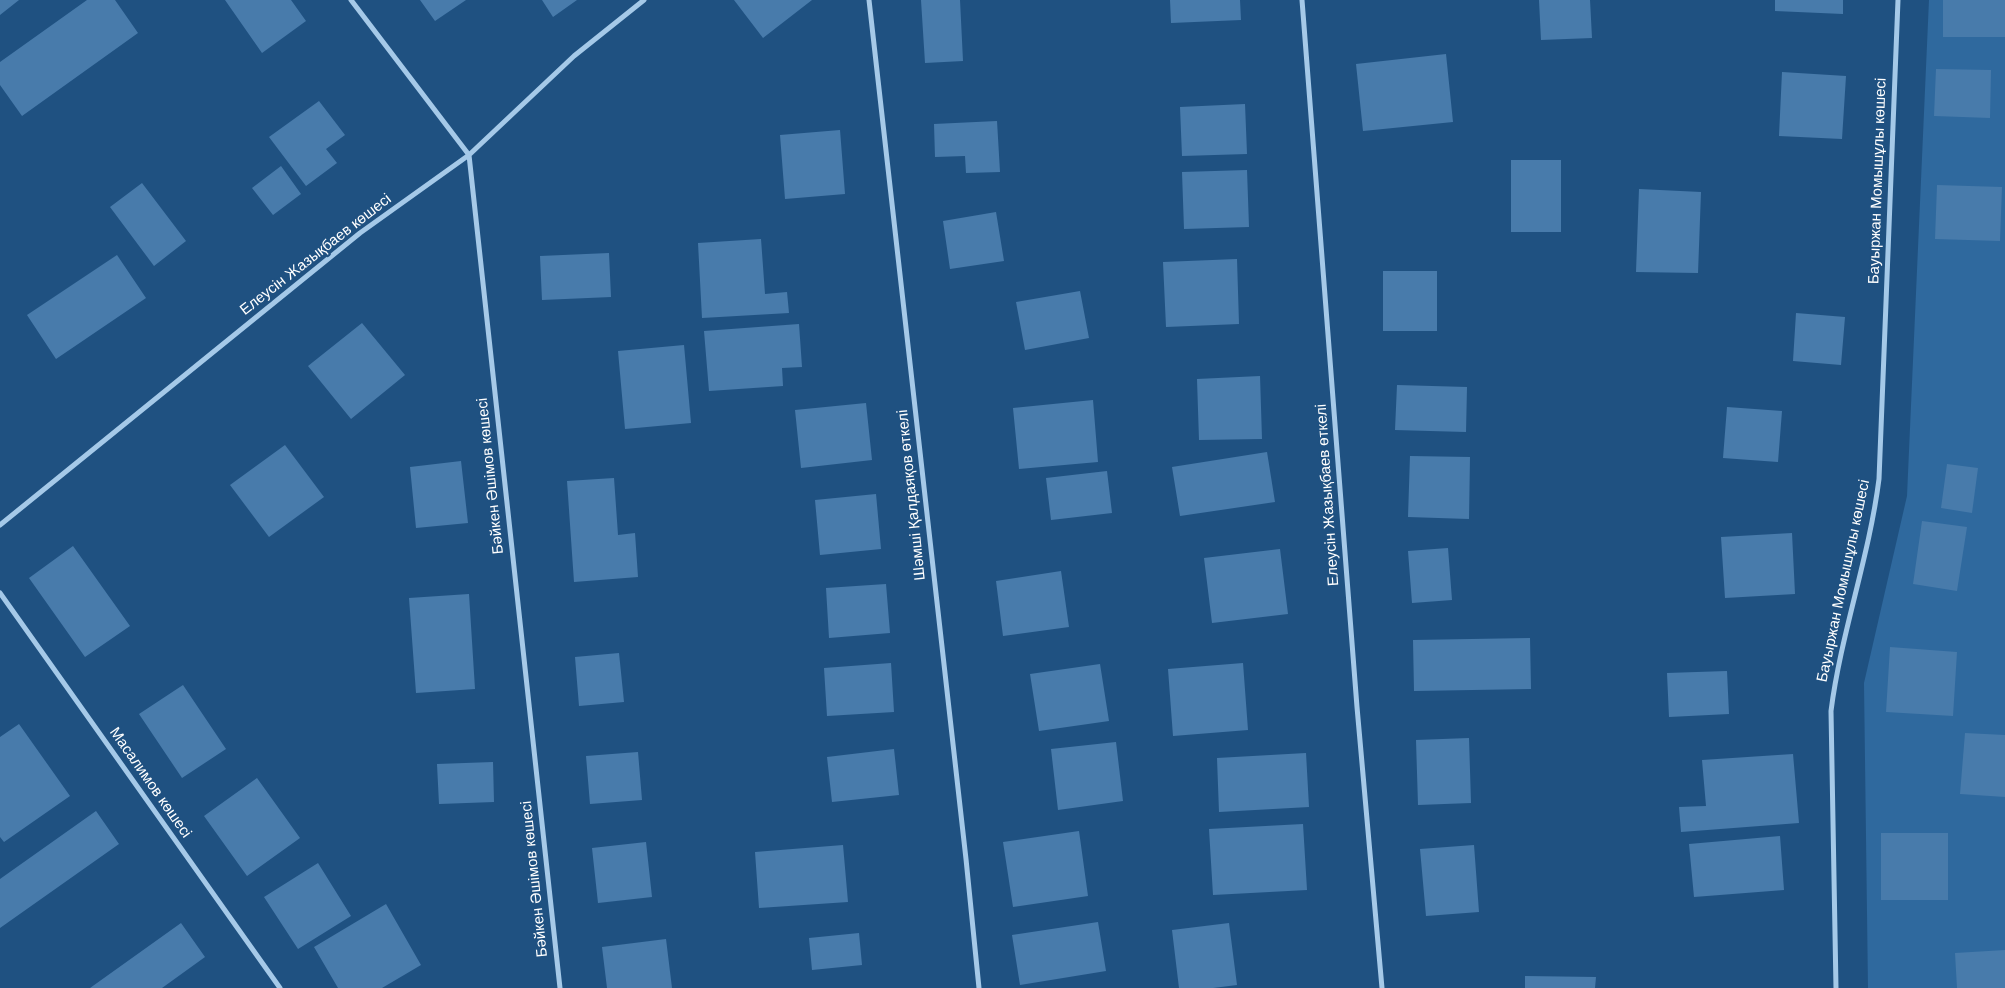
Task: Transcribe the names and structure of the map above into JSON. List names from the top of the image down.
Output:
{
  "streets": {
    "street": [
      "Бауыржан Момышұлы көшесі",
      "Елеусін Жазықбаев көшесі",
      "Бәйкен Әшімов көшесі",
      "Шәмші Қалдаяқов өткелі",
      "Елеусін Жазықбаев өткелі",
      "Масалимов көшесі"
    ]
  },
  "crossings": [
    ["Елеусін Жазықбаев көшесі", "Бәйкен Әшімов көшесі"]
  ]
}
